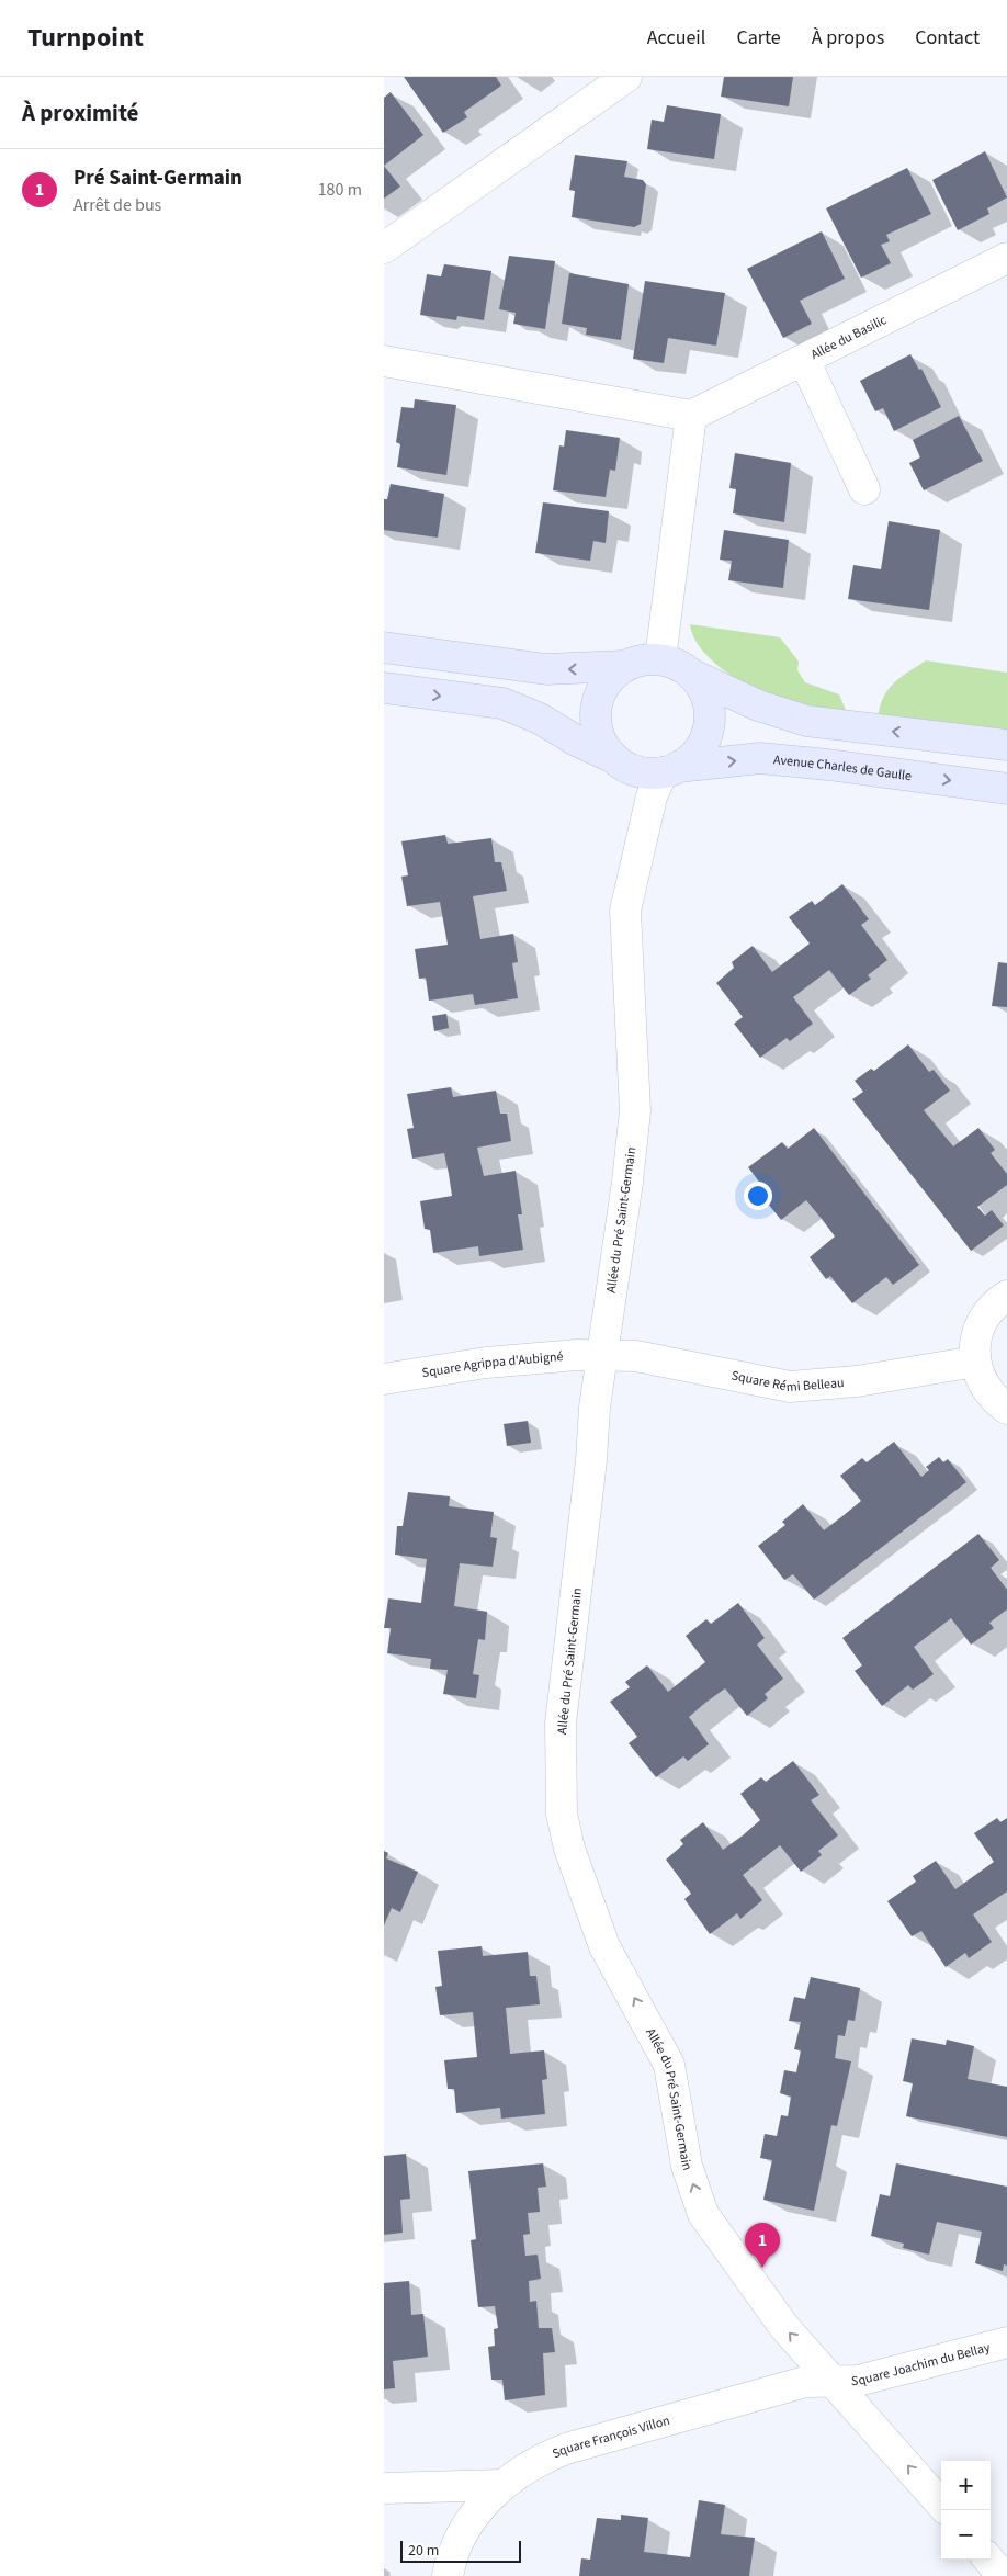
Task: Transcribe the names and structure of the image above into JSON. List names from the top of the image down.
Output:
{
  "streets": {
    "main road": ["Avenue Charles de Gaulle"],
    "street": [
      "Allée du Basilic",
      "Allée du Pré Saint-Germain",
      "Square Agrippa d'Aubigné",
      "Square Rémi Belleau",
      "Square Joachim du Bellay",
      "Square François Villon"
    ]
  },
  "crossings": [
    ["Avenue Charles de Gaulle", "Allée du Pré Saint-Germain"],
    ["Allée du Pré Saint-Germain", "Square Agrippa d'Aubigné"],
    ["Allée du Pré Saint-Germain", "Square Rémi Belleau"],
    ["Allée du Pré Saint-Germain", "Square Joachim du Bellay"],
    ["Allée du Pré Saint-Germain", "Square François Villon"],
    ["Square Agrippa d'Aubigné", "Square Rémi Belleau"],
    ["Square Joachim du Bellay", "Square François Villon"]
  ],
  "one_way": ["Allée du Pré Saint-Germain"],
  "scale_bar": "20 m",
  "page": {
    "header": "Turnpoint",
    "nav": [
      "Accueil",
      "Carte",
      "À propos",
      "Contact"
    ],
    "heading": "À proximité",
    "list": [
      {
        "mark": "1",
        "name": "Pré Saint-Germain",
        "note": "Arrêt de bus",
        "value": "180 m"
      }
    ],
    "pins": "1",
    "map_buttons": ["+", "−"],
    "scale": "20 m"
  }
}
